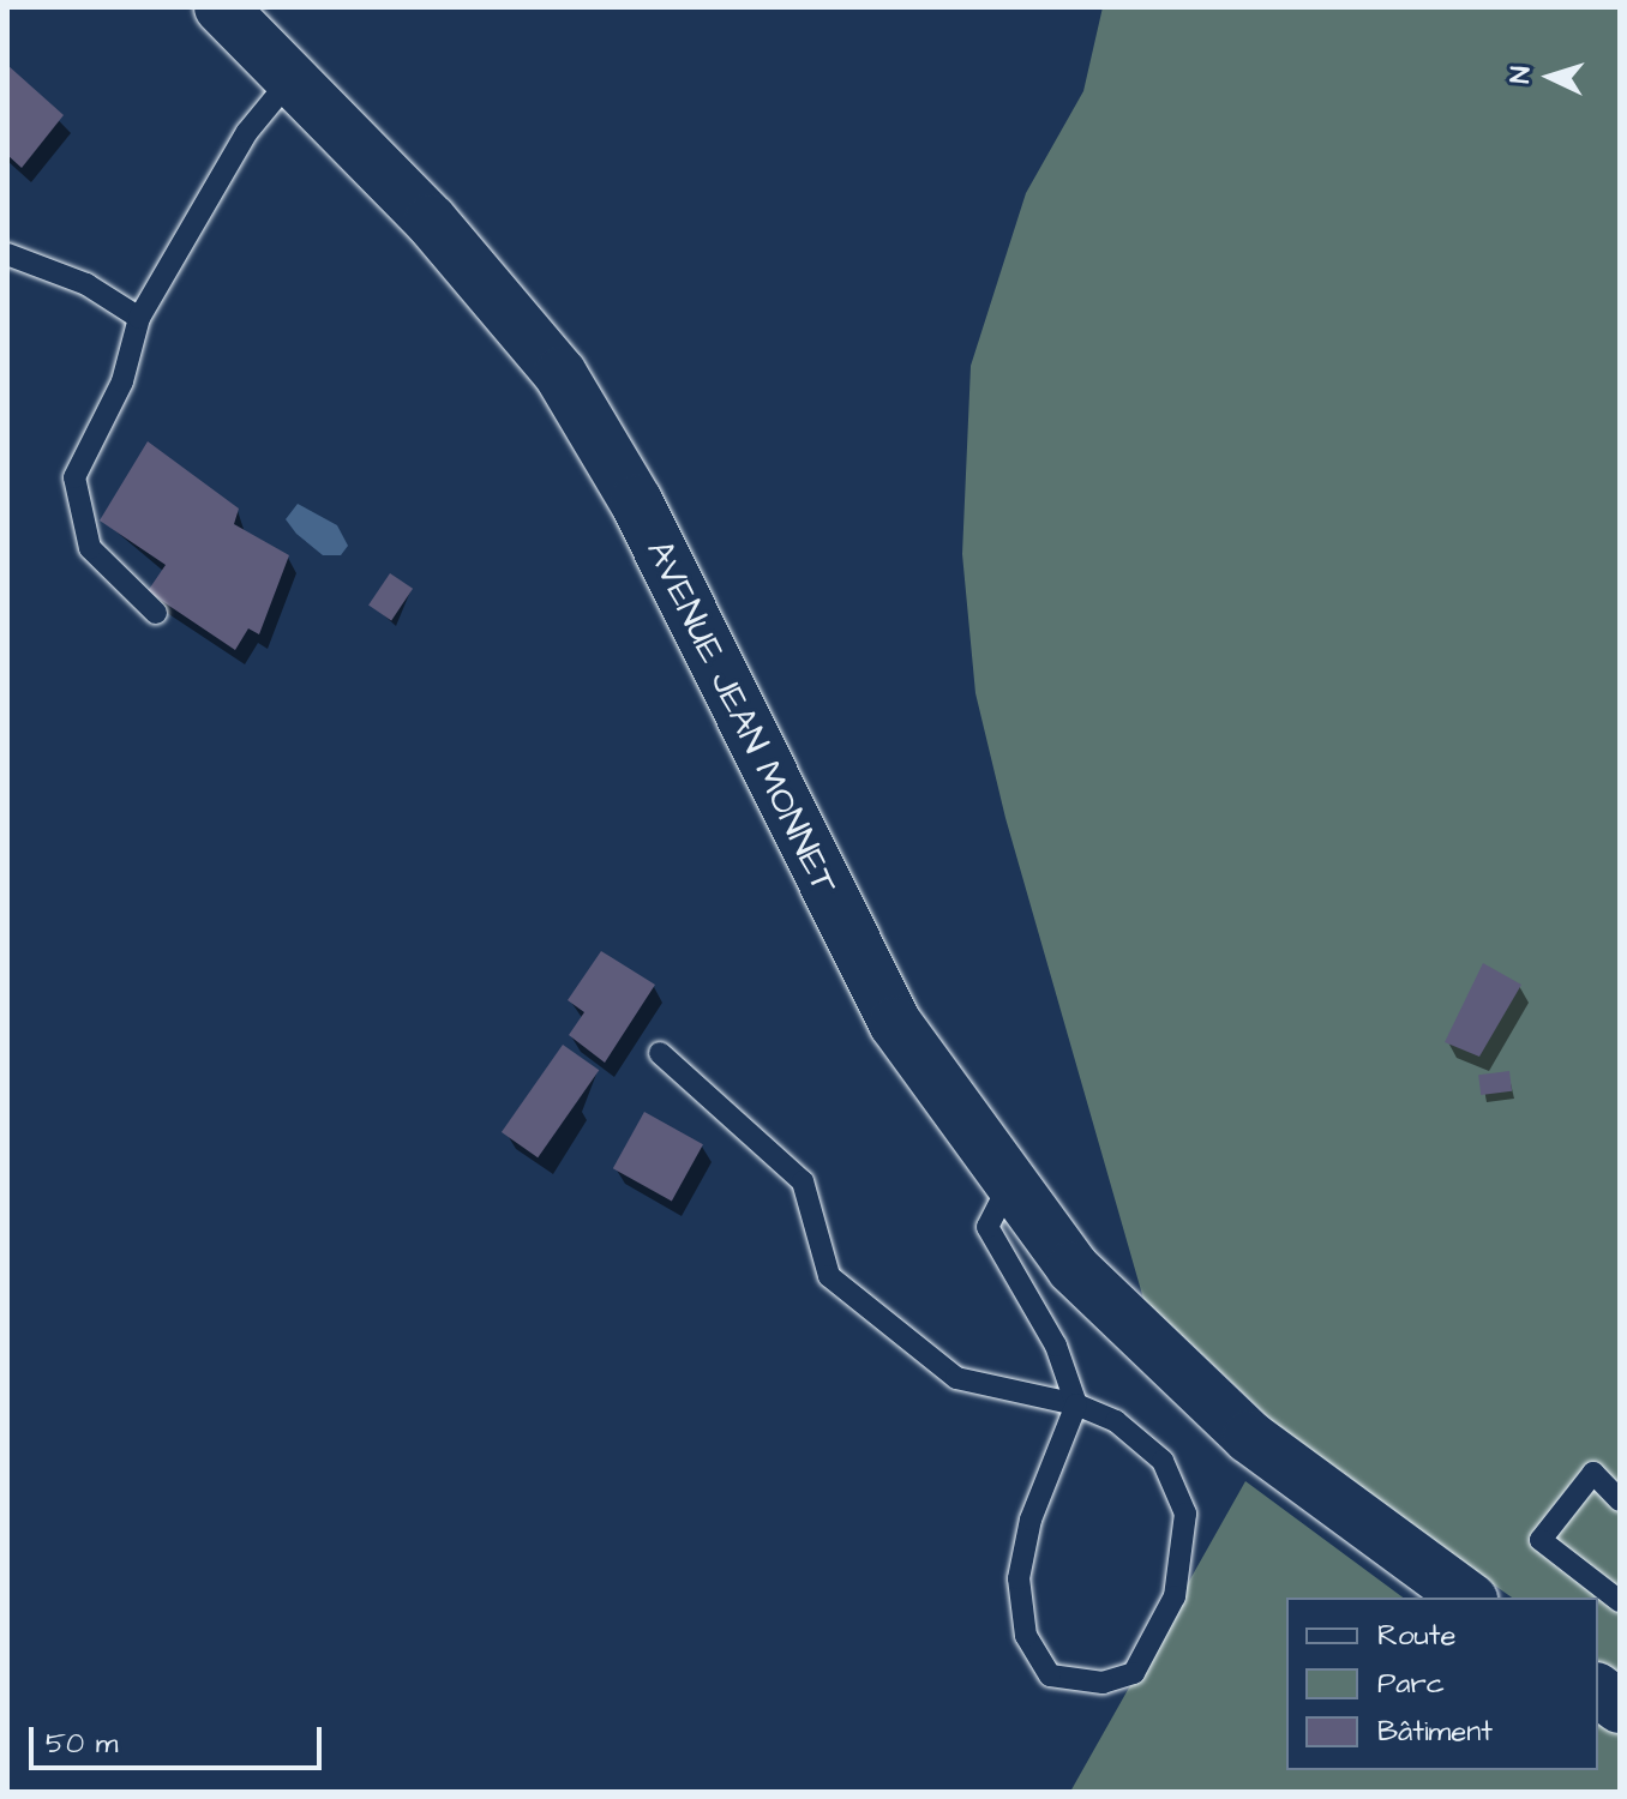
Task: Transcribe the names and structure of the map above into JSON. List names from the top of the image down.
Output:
{
  "streets": {
    "main road": ["AVENUE JEAN MONNET"]
  },
  "legend": ["Route", "Parc", "Bâtiment"],
  "scale_bar": "50 m",
  "north": "left"
}
